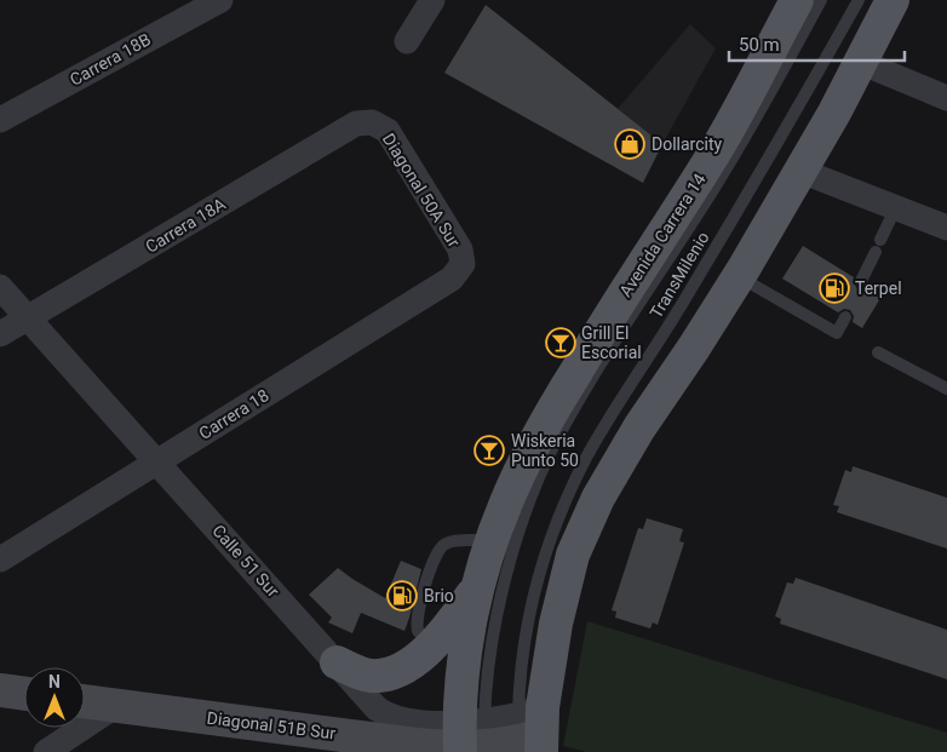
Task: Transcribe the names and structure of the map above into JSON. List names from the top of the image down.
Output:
{
  "streets": {
    "main road": ["Avenida Carrera 14"],
    "street": [
      "Carrera 18B",
      "Diagonal 50A Sur",
      "Carrera 18A",
      "Carrera 18",
      "Calle 51 Sur",
      "Diagonal 51B Sur"
    ],
    "lane": ["TransMilenio"]
  },
  "crossings": [
    ["Diagonal 50A Sur", "Carrera 18A"],
    ["Diagonal 50A Sur", "Carrera 18"],
    ["Carrera 18A", "Calle 51 Sur"],
    ["Avenida Carrera 14", "TransMilenio"],
    ["Avenida Carrera 14", "Calle 51 Sur"],
    ["Avenida Carrera 14", "Diagonal 51B Sur"],
    ["TransMilenio", "Calle 51 Sur"],
    ["TransMilenio", "Diagonal 51B Sur"],
    ["Carrera 18", "Calle 51 Sur"],
    ["Calle 51 Sur", "Diagonal 51B Sur"]
  ],
  "places": {
    "shop": ["Dollarcity"],
    "fuel station": ["Terpel", "Brio"],
    "bar": ["Grill El Escorial", "Wiskeria Punto 50"]
  },
  "scale_bar": "50 m",
  "north": "top"
}
